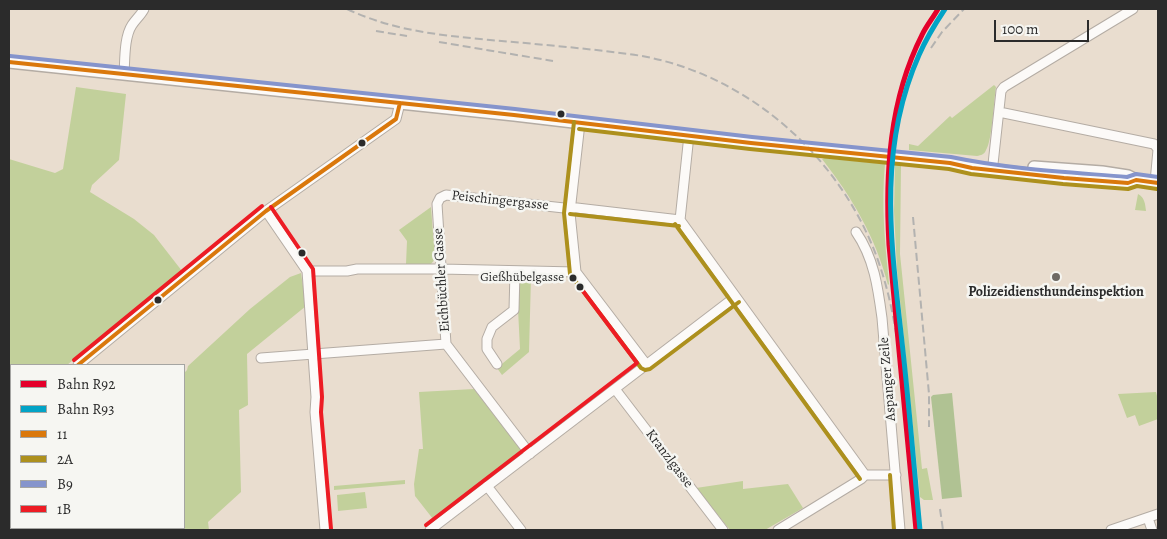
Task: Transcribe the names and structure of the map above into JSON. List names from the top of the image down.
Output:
{
  "streets": {
    "street": [
      "Peischingergasse",
      "Eichbüchler Gasse",
      "Aspanger Zeile",
      "Kranzlgasse"
    ]
  },
  "crossings": [
    ["Peischingergasse", "Eichbüchler Gasse"]
  ],
  "places": ["Polizeidiensthundeinspektion", "Gießhübelgasse"],
  "lines": [
    "rail line R92",
    "rail line R93",
    "transit line B9",
    "transit line 11",
    "transit line 2A",
    "transit line 1B"
  ],
  "legend": [
    "Bahn R92",
    "Bahn R93",
    "11",
    "2A",
    "B9",
    "1B"
  ],
  "scale_bar": "100 m"
}
